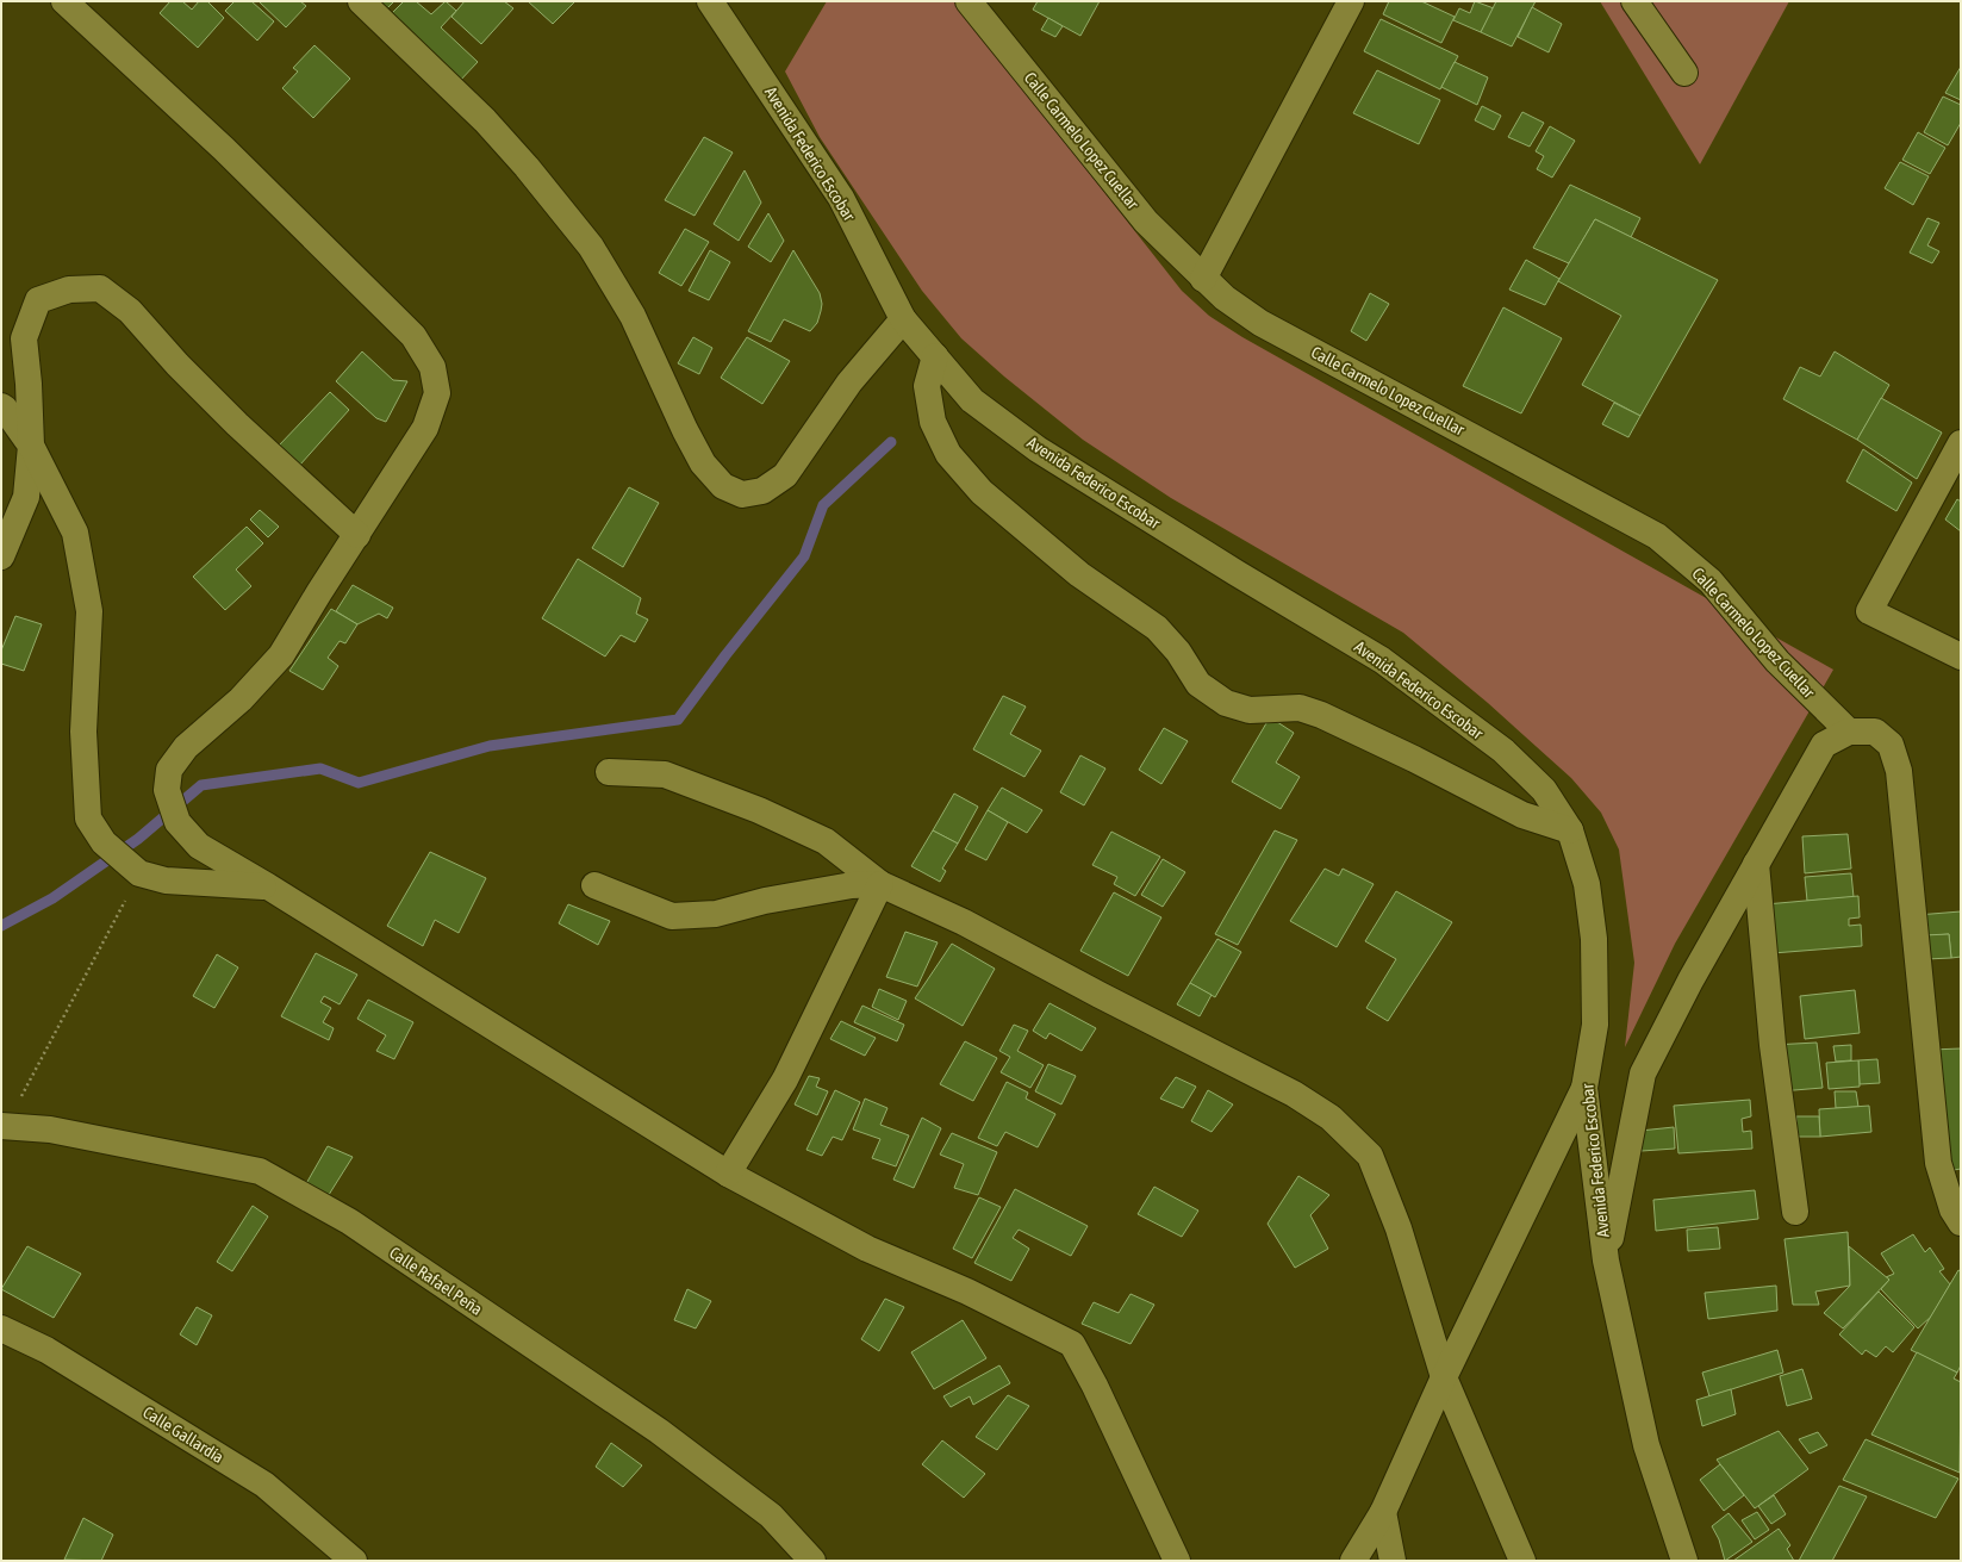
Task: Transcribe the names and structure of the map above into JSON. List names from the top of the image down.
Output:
{
  "streets": {
    "street": [
      "Calle Carmelo Lopez Cuellar",
      "Avenida Federico Escobar",
      "Calle Rafael Peña",
      "Calle Gallardía"
    ]
  }
}
